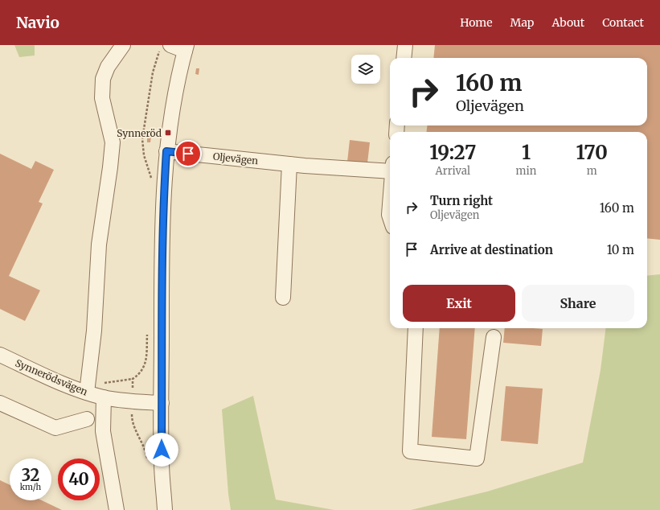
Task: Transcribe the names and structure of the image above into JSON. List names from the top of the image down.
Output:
{
  "streets": {
    "street": ["Oljevägen", "Synnerödsvägen"]
  },
  "places": {
    "transit": ["Synneröd"]
  },
  "page": {
    "header": "Navio",
    "nav": [
      "Home",
      "Map",
      "About",
      "Contact"
    ],
    "turn": ["160 m", "Oljevägen"],
    "eta": [
      "19:27",
      "Arrival",
      "1",
      "min",
      "170",
      "m"
    ],
    "list": [
      {
        "name": "Turn right",
        "note": "Oljevägen",
        "value": "160 m"
      },
      {
        "name": "Arrive at destination",
        "value": "10 m"
      }
    ],
    "buttons": ["Exit", "Share"],
    "speed": "32 km/h",
    "limit": "40"
  }
}
